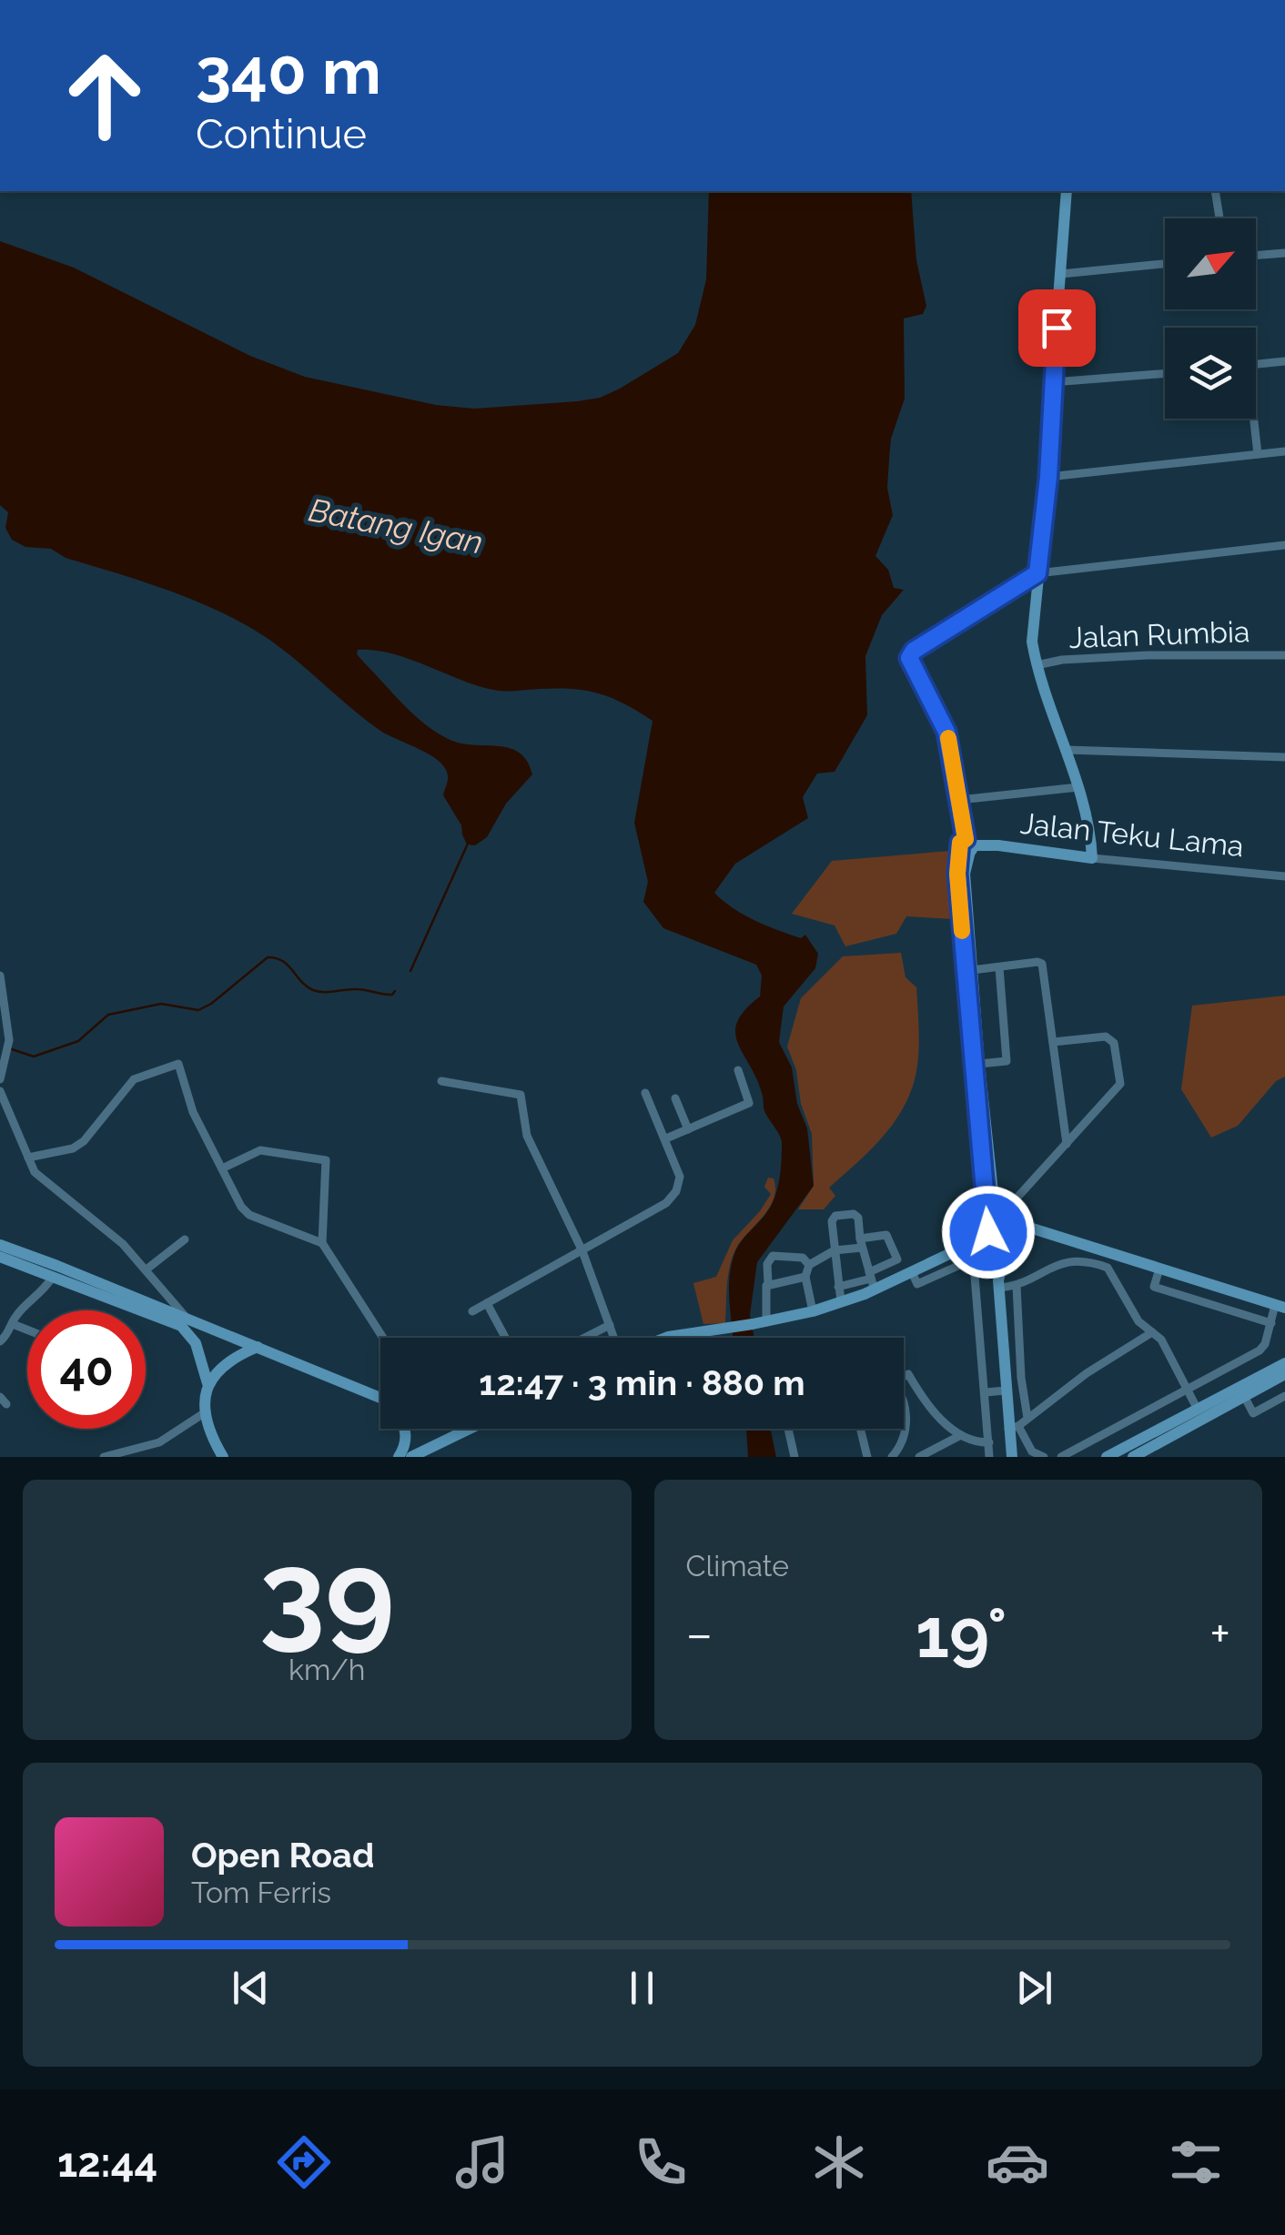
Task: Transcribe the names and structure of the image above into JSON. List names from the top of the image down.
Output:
{
  "streets": {
    "street": ["Jalan Rumbia", "Jalan Teku Lama"]
  },
  "water": ["Batang Igan"],
  "north": "top right",
  "page": {
    "turn": ["340 m", "Continue"],
    "limit": "40",
    "trip": "12:47 · 3 min · 880 m",
    "tile": [
      ["39", "km/h"],
      "Climate"
    ],
    "heat": ["−", "19°", "+"],
    "song": ["Open Road", "Tom Ferris"],
    "tabs": "12:44"
  }
}
